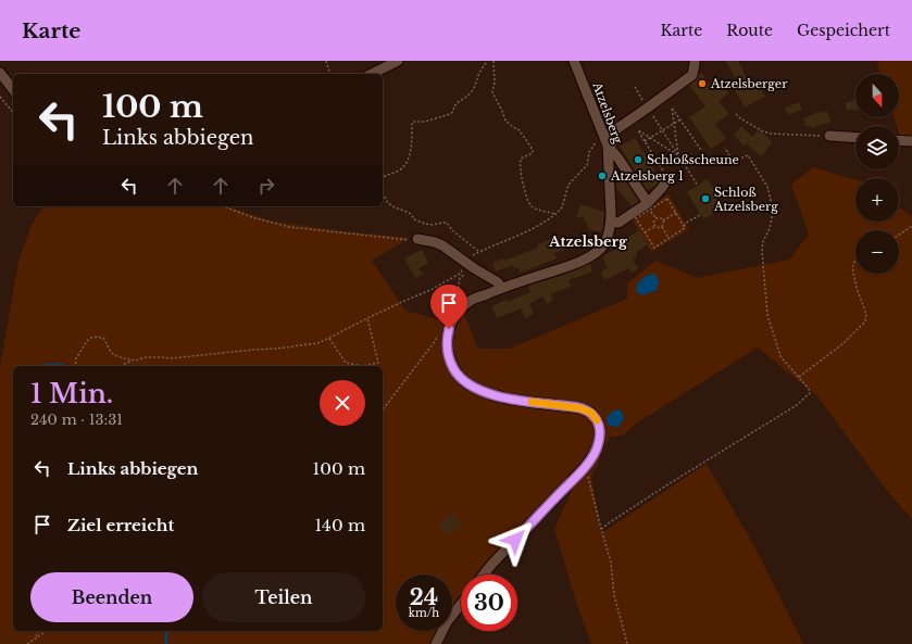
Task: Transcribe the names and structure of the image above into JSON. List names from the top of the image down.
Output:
{
  "streets": {
    "street": ["Atzelsberg"]
  },
  "districts": ["Atzelsberg"],
  "places": [
    "Atzelsberger",
    "Schloßscheune",
    "Atzelsberg 1",
    "Schloß Atzelsberg"
  ],
  "north": "bottom",
  "page": {
    "header": "Karte",
    "nav": ["Karte", "Route", "Gespeichert"],
    "map_buttons": ["+", "−"],
    "turn": ["100 m", "Links abbiegen"],
    "heading": ["1 Min.", "240 m · 13:31"],
    "list": [
      {
        "name": "Links abbiegen",
        "value": "100 m"
      },
      {
        "name": "Ziel erreicht",
        "value": "140 m"
      }
    ],
    "buttons": ["Beenden", "Teilen"],
    "speed": "24 km/h",
    "limit": "30"
  }
}
